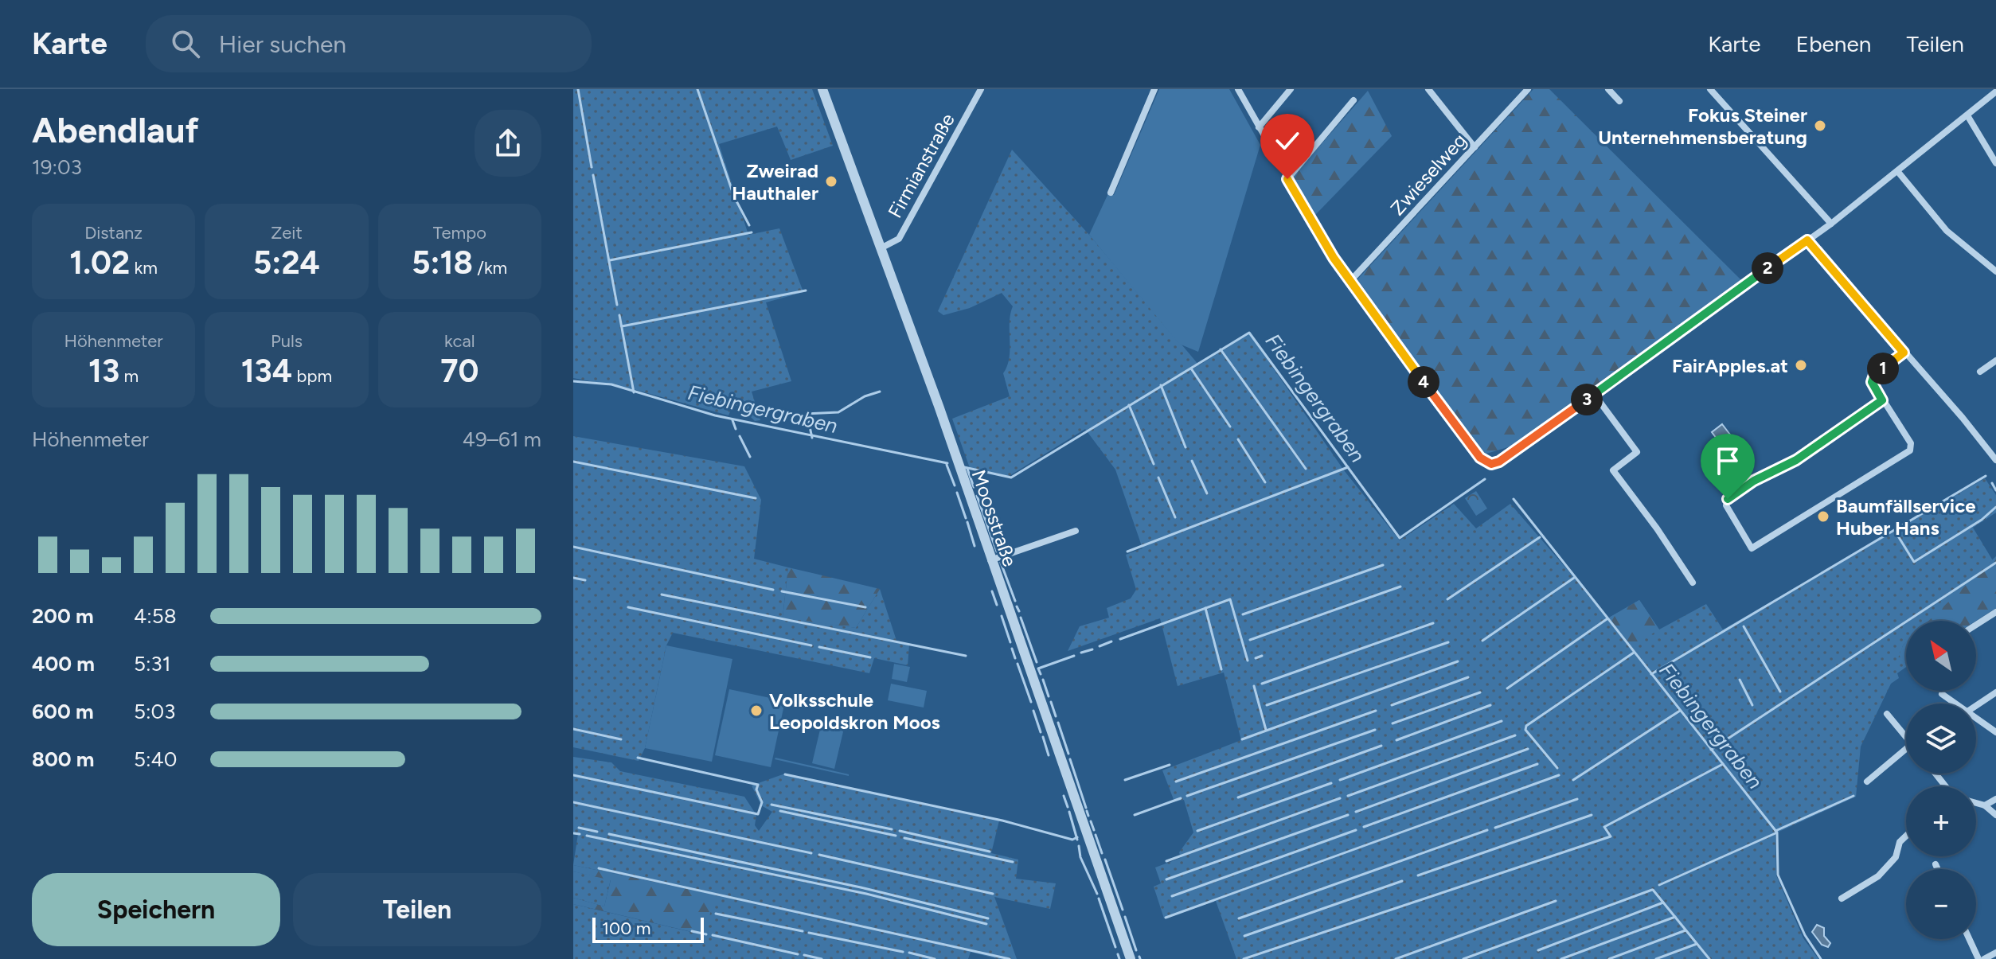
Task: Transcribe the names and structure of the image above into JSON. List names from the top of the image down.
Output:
{
  "streets": {
    "street": ["Firmianstraße", "Zwieselweg", "Moosstraße"]
  },
  "crossings": [
    ["Firmianstraße", "Moosstraße"]
  ],
  "water": ["Fiebingergraben"],
  "places": [
    "Fokus Steiner Unternehmensberatung",
    "Zweirad Hauthaler",
    "FairApples.at",
    "Baumfällservice Huber Hans",
    "Volksschule Leopoldskron Moos"
  ],
  "scale_bar": "100 m",
  "north": "top left",
  "page": {
    "header": "Karte",
    "search": "Hier suchen",
    "nav": ["Karte", "Ebenen", "Teilen"],
    "heading": ["Abendlauf", "19:03"],
    "stats": [
      ["Distanz", "1.02 km"],
      ["Zeit", "5:24"],
      ["Tempo", "5:18 /km"],
      ["Höhenmeter", "13 m"],
      ["Puls", "134 bpm"],
      ["kcal", "70"]
    ],
    "pins": [
      "2",
      "1",
      "4",
      "3"
    ],
    "chart": ["Höhenmeter", "49–61 m"],
    "list": [
      {
        "name": "200 m",
        "note": "4:58"
      },
      {
        "name": "400 m",
        "note": "5:31"
      },
      {
        "name": "600 m",
        "note": "5:03"
      },
      {
        "name": "800 m",
        "note": "5:40"
      }
    ],
    "map_buttons": ["+", "−"],
    "buttons": ["Speichern", "Teilen"],
    "scale": "100 m"
  }
}
